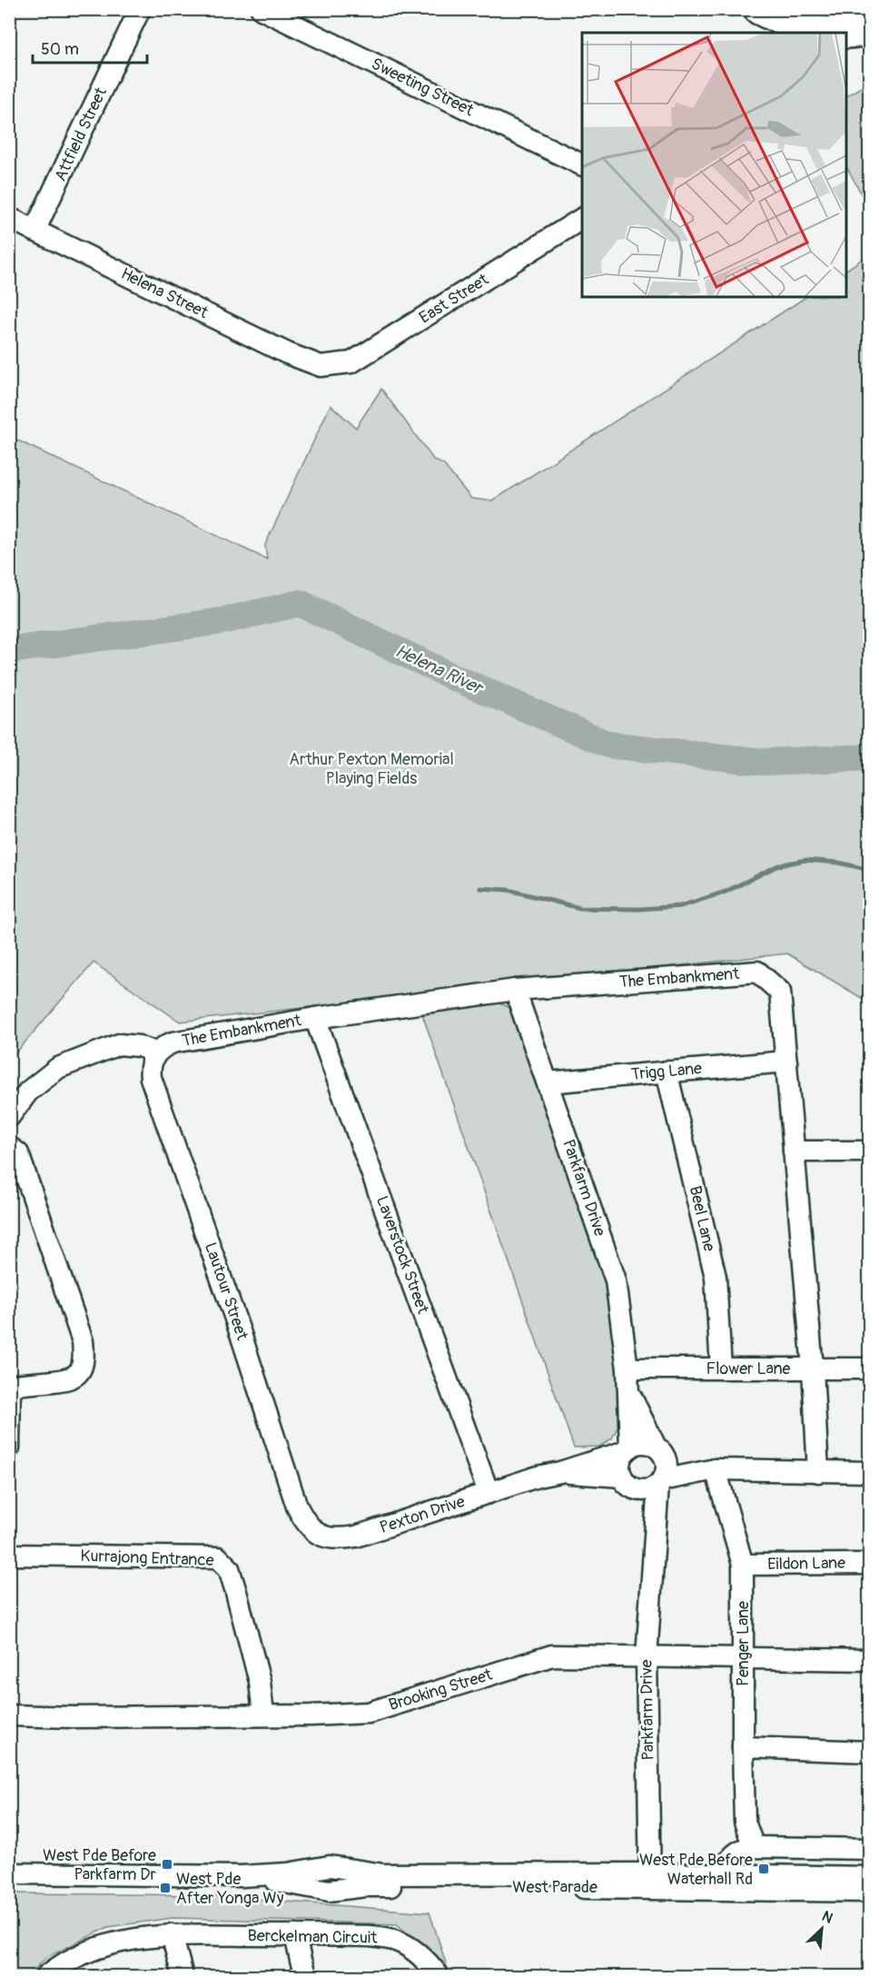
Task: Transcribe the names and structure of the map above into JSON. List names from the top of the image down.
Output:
{
  "streets": {
    "street": [
      "Sweeting Street",
      "Attfield Street",
      "Helena Street",
      "East Street",
      "The Embankment",
      "Trigg Lane",
      "Parkfarm Drive",
      "Beel Lane",
      "Laverstock Street",
      "Lautour Street",
      "Flower Lane",
      "Pexton Drive",
      "Kurrajong Entrance",
      "Eildon Lane",
      "Penger Lane",
      "Brooking Street",
      "West Parade",
      "Berckelman Circuit"
    ]
  },
  "crossings": [
    ["Attfield Street", "Helena Street"],
    ["Helena Street", "East Street"],
    ["The Embankment", "Trigg Lane"],
    ["The Embankment", "Parkfarm Drive"],
    ["The Embankment", "Laverstock Street"],
    ["The Embankment", "Lautour Street"],
    ["The Embankment", "Flower Lane"],
    ["Trigg Lane", "Parkfarm Drive"],
    ["Trigg Lane", "Beel Lane"],
    ["Parkfarm Drive", "Flower Lane"],
    ["Parkfarm Drive", "Pexton Drive"],
    ["Parkfarm Drive", "Brooking Street"],
    ["Parkfarm Drive", "West Parade"],
    ["Beel Lane", "Flower Lane"],
    ["Laverstock Street", "Pexton Drive"],
    ["Lautour Street", "Pexton Drive"],
    ["Kurrajong Entrance", "Brooking Street"],
    ["Eildon Lane", "Penger Lane"],
    ["Penger Lane", "Brooking Street"],
    ["Penger Lane", "West Parade"]
  ],
  "water": ["Helena River"],
  "parks": ["Arthur Pexton Memorial Playing Fields"],
  "places": {
    "transit": ["West Pde Before Parkfarm Dr", "West Pde Before Waterhall Rd", "West Pde After Yonga Wy"]
  },
  "scale_bar": "50 m",
  "north": "top right"
}
